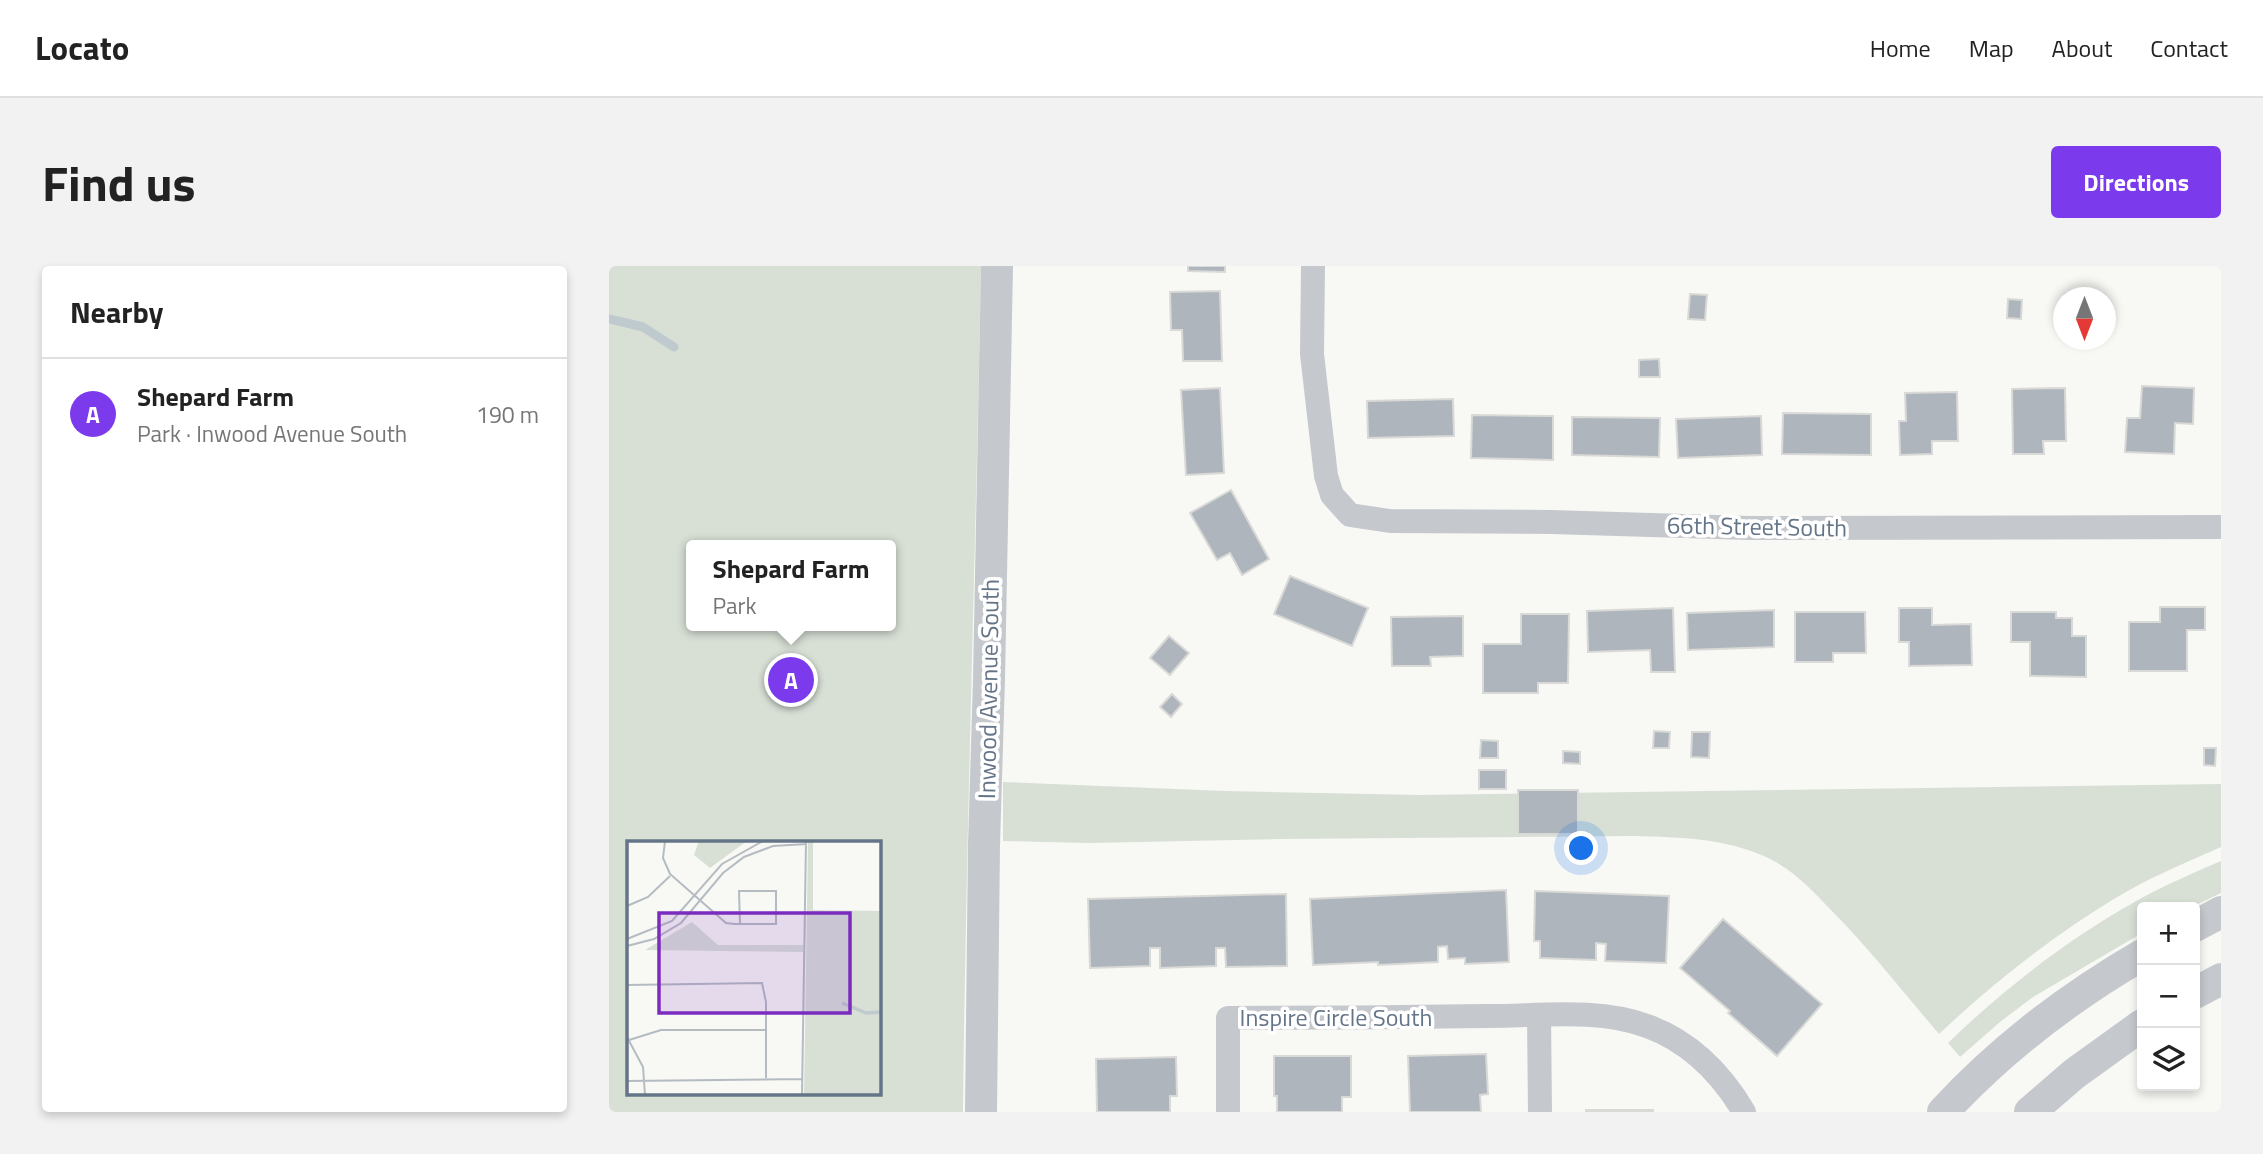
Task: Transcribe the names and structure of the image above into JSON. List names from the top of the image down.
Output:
{
  "streets": {
    "street": ["66th Street South", "Inwood Avenue South", "Inspire Circle South"]
  },
  "north": "bottom",
  "page": {
    "header": "Locato",
    "nav": [
      "Home",
      "Map",
      "About",
      "Contact"
    ],
    "title": "Find us",
    "buttons": "Directions",
    "heading": "Nearby",
    "list": [
      {
        "mark": "A",
        "name": "Shepard Farm",
        "note": "Park · Inwood Avenue South",
        "value": "190 m"
      }
    ],
    "popup": ["Shepard Farm", "Park"],
    "pins": "A",
    "map_buttons": ["+", "−"]
  }
}
